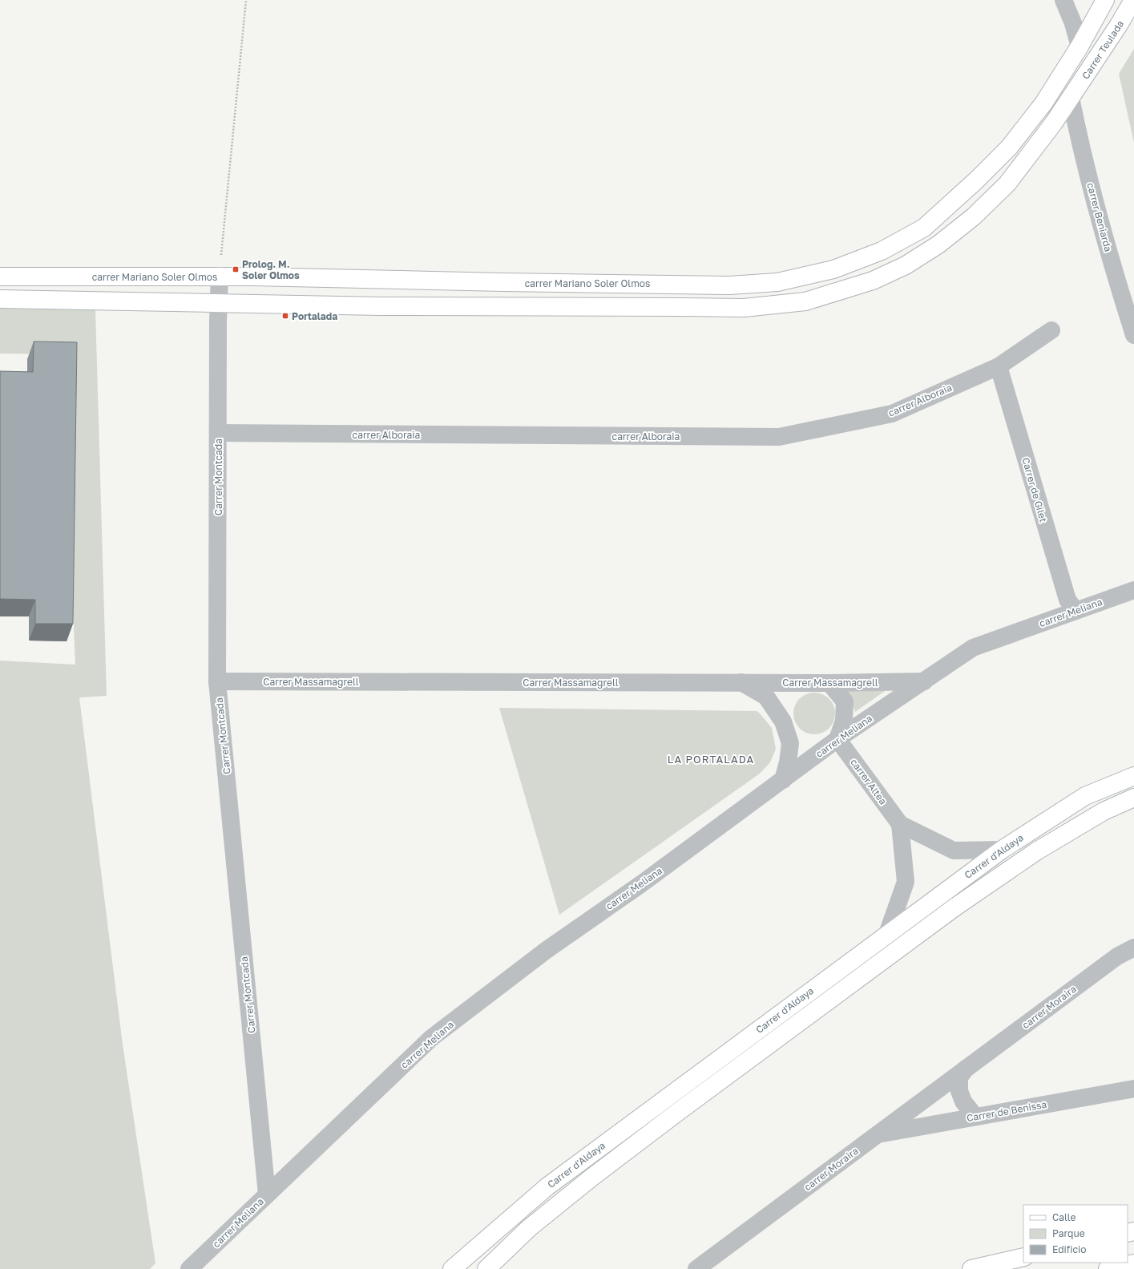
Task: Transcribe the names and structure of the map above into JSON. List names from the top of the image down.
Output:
{
  "streets": {
    "main road": ["Carrer Teulada", "carrer Mariano Soler Olmos", "Carrer d'Aldaya"],
    "street": [
      "carrer Beniarda",
      "carrer Alboraia",
      "Carrer Montcada",
      "Carrer de Gilet",
      "carrer Meliana",
      "Carrer Massamagrell",
      "carrer Altea",
      "carrer Moraira",
      "Carrer de Benissa"
    ]
  },
  "crossings": [
    ["Carrer Teulada", "carrer Beniarda"],
    ["carrer Mariano Soler Olmos", "Carrer Montcada"],
    ["carrer Alboraia", "Carrer Montcada"],
    ["carrer Alboraia", "Carrer de Gilet"],
    ["Carrer Montcada", "carrer Meliana"],
    ["Carrer Montcada", "Carrer Massamagrell"],
    ["Carrer de Gilet", "carrer Meliana"],
    ["carrer Meliana", "Carrer Massamagrell"],
    ["carrer Meliana", "carrer Altea"],
    ["carrer Altea", "Carrer d'Aldaya"],
    ["carrer Moraira", "Carrer de Benissa"]
  ],
  "districts": ["LA PORTALADA"],
  "places": {
    "transit": ["Prolog. M. Soler Olmos", "Portalada"]
  },
  "legend": ["Calle", "Parque", "Edificio"]
}
